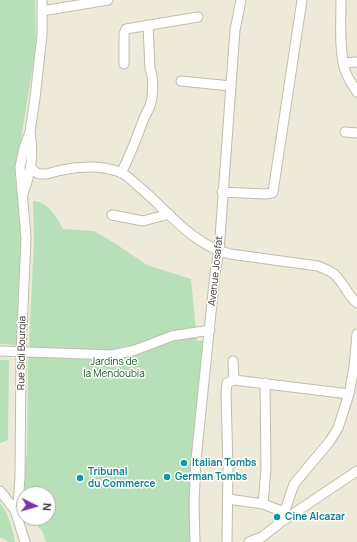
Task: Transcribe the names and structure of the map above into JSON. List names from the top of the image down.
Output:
{
  "streets": {
    "street": ["Avenue Josafat", "Rue Sidi Bourqia"]
  },
  "parks": ["Jardins de la Mendoubia"],
  "places": [
    "Italian Tombs",
    "German Tombs",
    "Tribunal du Commerce",
    "Cine Alcazar"
  ],
  "north": "right"
}
